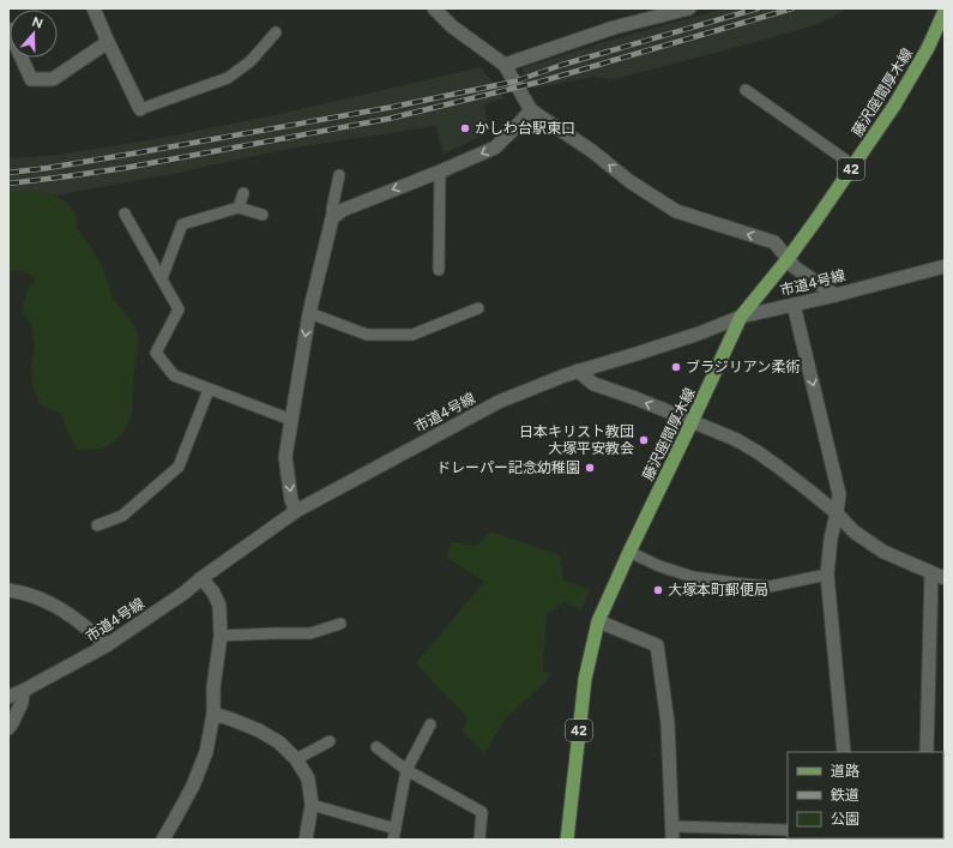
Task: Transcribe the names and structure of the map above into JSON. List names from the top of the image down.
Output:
{
  "streets": {
    "main road": ["藤沢座間厚木線", "42"],
    "street": ["市道4号線"]
  },
  "crossings": [
    ["藤沢座間厚木線", "市道4号線"]
  ],
  "places": [
    "かしわ台駅東口",
    "ブラジリアン柔術",
    "日本キリスト教団 大塚平安教会",
    "ドレーパー記念幼稚園",
    "大塚本町郵便局"
  ],
  "legend": ["道路", "鉄道", "公園"],
  "north": "top"
}
